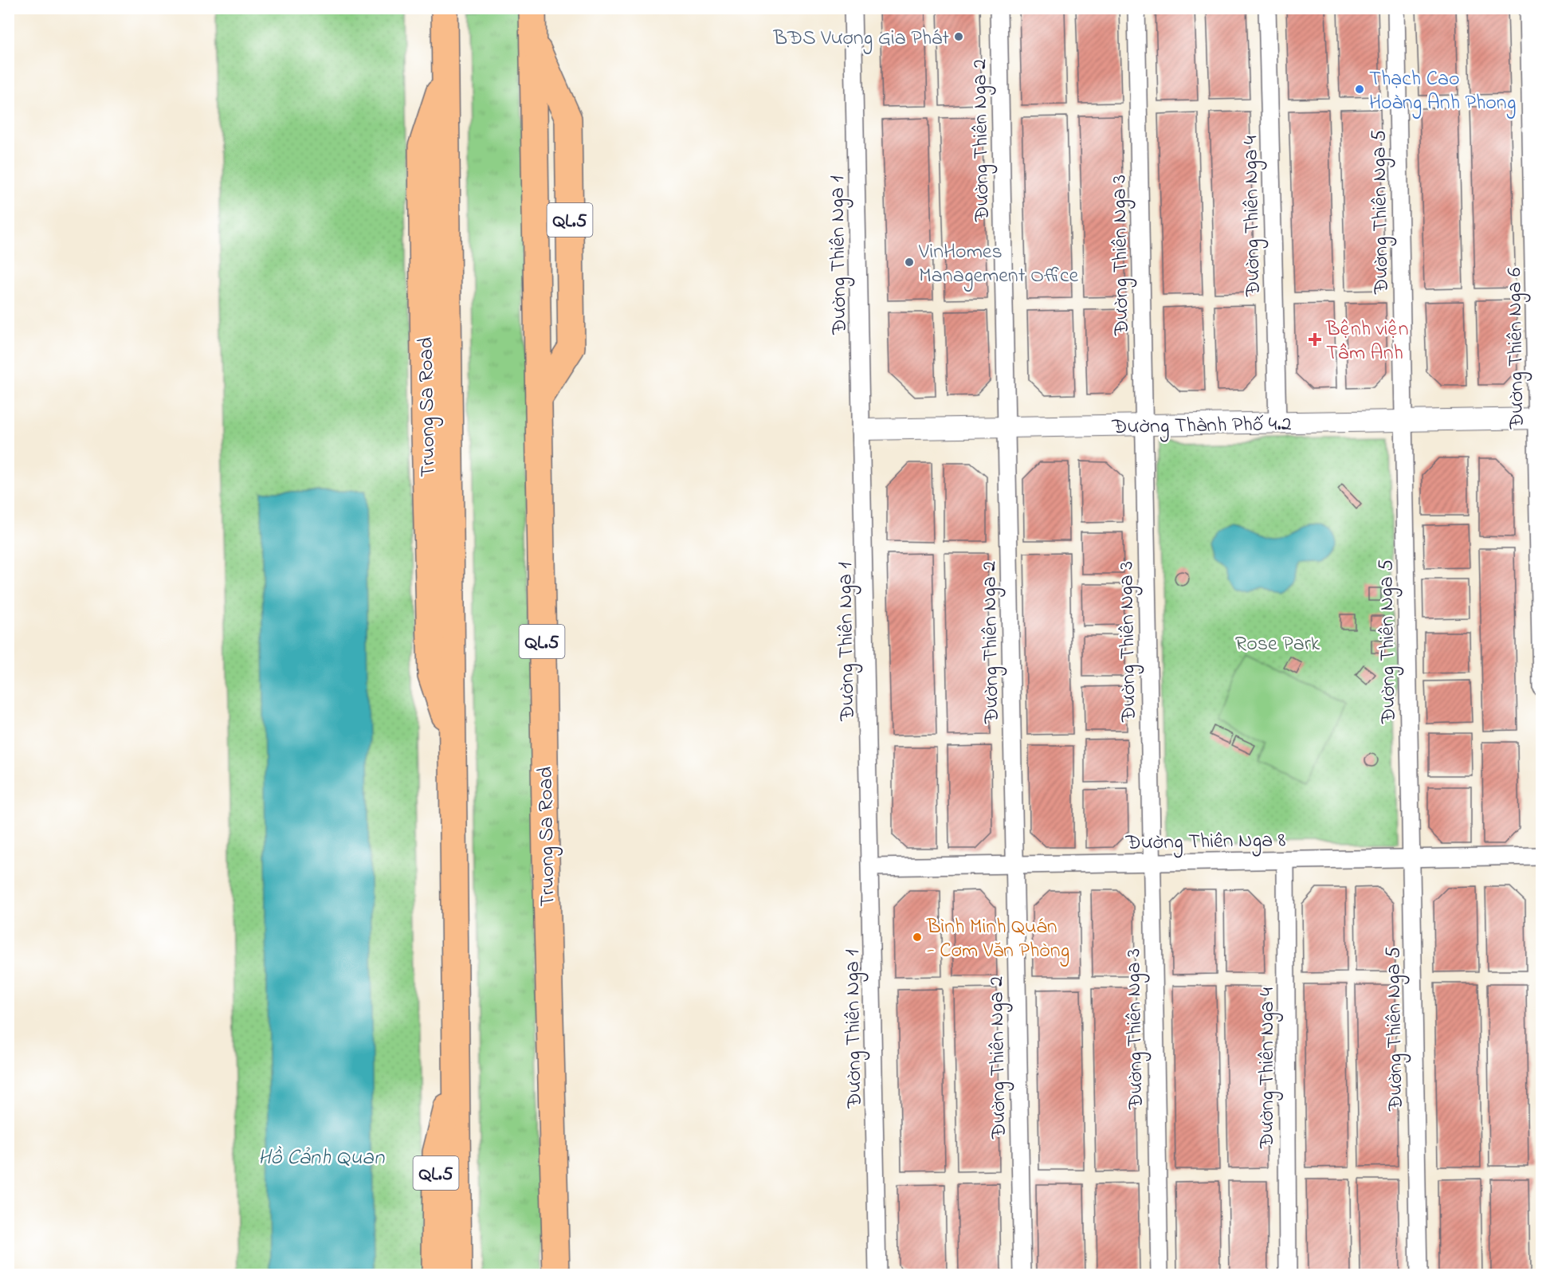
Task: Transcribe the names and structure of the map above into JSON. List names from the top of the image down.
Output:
{
  "streets": {
    "highway": ["QL.5", "Truong Sa Road"],
    "street": [
      "Đường Thiên Nga 2",
      "Đường Thiên Nga 5",
      "Đường Thiên Nga 4",
      "Đường Thiên Nga 1",
      "Đường Thiên Nga 3",
      "Đường Thiên Nga 6",
      "Đường Thành Phố 4.2",
      "Đường Thiên Nga 8"
    ]
  },
  "crossings": [
    ["Đường Thiên Nga 2", "Đường Thành Phố 4.2"],
    ["Đường Thiên Nga 2", "Đường Thiên Nga 8"],
    ["Đường Thiên Nga 5", "Đường Thành Phố 4.2"],
    ["Đường Thiên Nga 5", "Đường Thiên Nga 8"],
    ["Đường Thiên Nga 4", "Đường Thành Phố 4.2"],
    ["Đường Thiên Nga 4", "Đường Thiên Nga 8"],
    ["Đường Thiên Nga 1", "Đường Thành Phố 4.2"],
    ["Đường Thiên Nga 1", "Đường Thiên Nga 8"],
    ["Đường Thiên Nga 3", "Đường Thành Phố 4.2"],
    ["Đường Thiên Nga 3", "Đường Thiên Nga 8"],
    ["Đường Thiên Nga 6", "Đường Thành Phố 4.2"]
  ],
  "water": ["Hồ Cảnh Quan"],
  "parks": ["Rose Park"],
  "places": {
    "other": [
      "BĐS Vượng Gia Phát",
      "Thạch Cao Hoàng Anh Phong",
      "VinHomes Management Office",
      "Bình Minh Quán - Cơm Văn Phòng"
    ],
    "health": ["Bệnh viện Tâm Anh"]
  }
}
